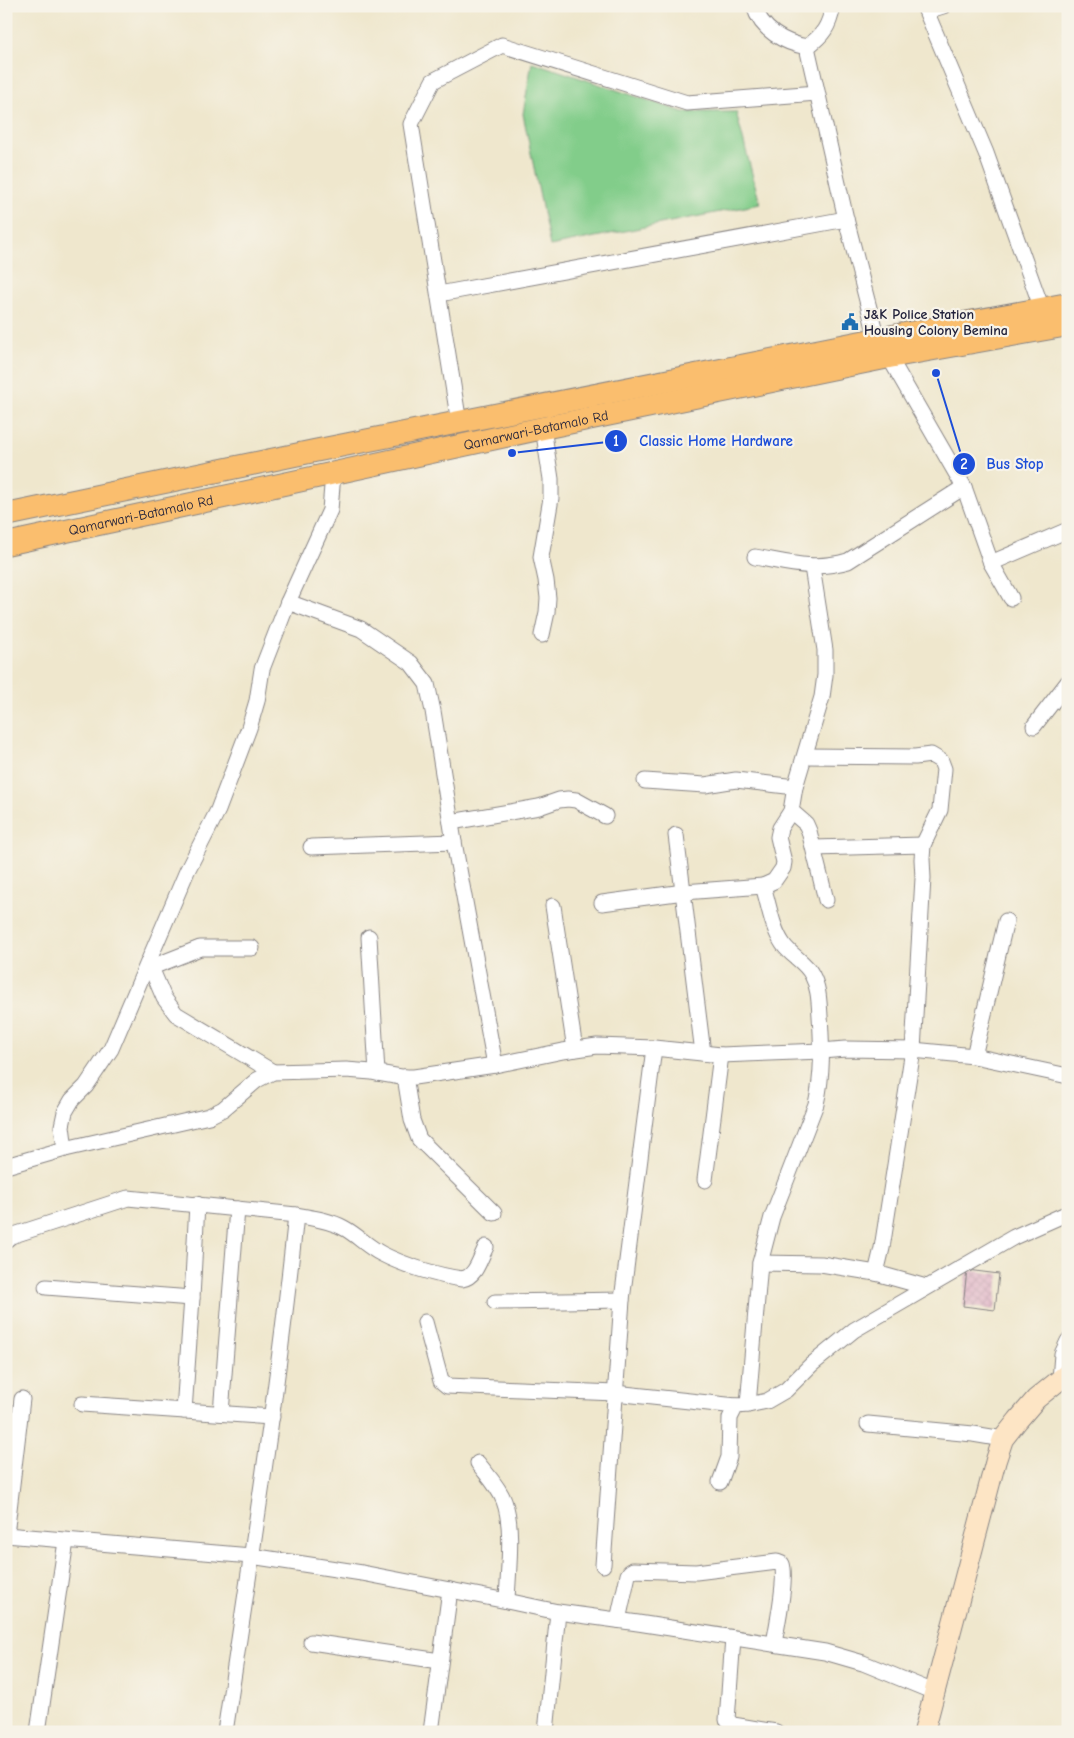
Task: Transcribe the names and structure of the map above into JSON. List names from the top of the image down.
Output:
{
  "streets": {
    "main road": ["Qamarwari-Batamalo Rd"]
  },
  "places": {
    "public building": ["J&K Police Station Housing Colony Bemina"],
    "other": ["Bus Stop", "Classic Home Hardware"]
  }
}
